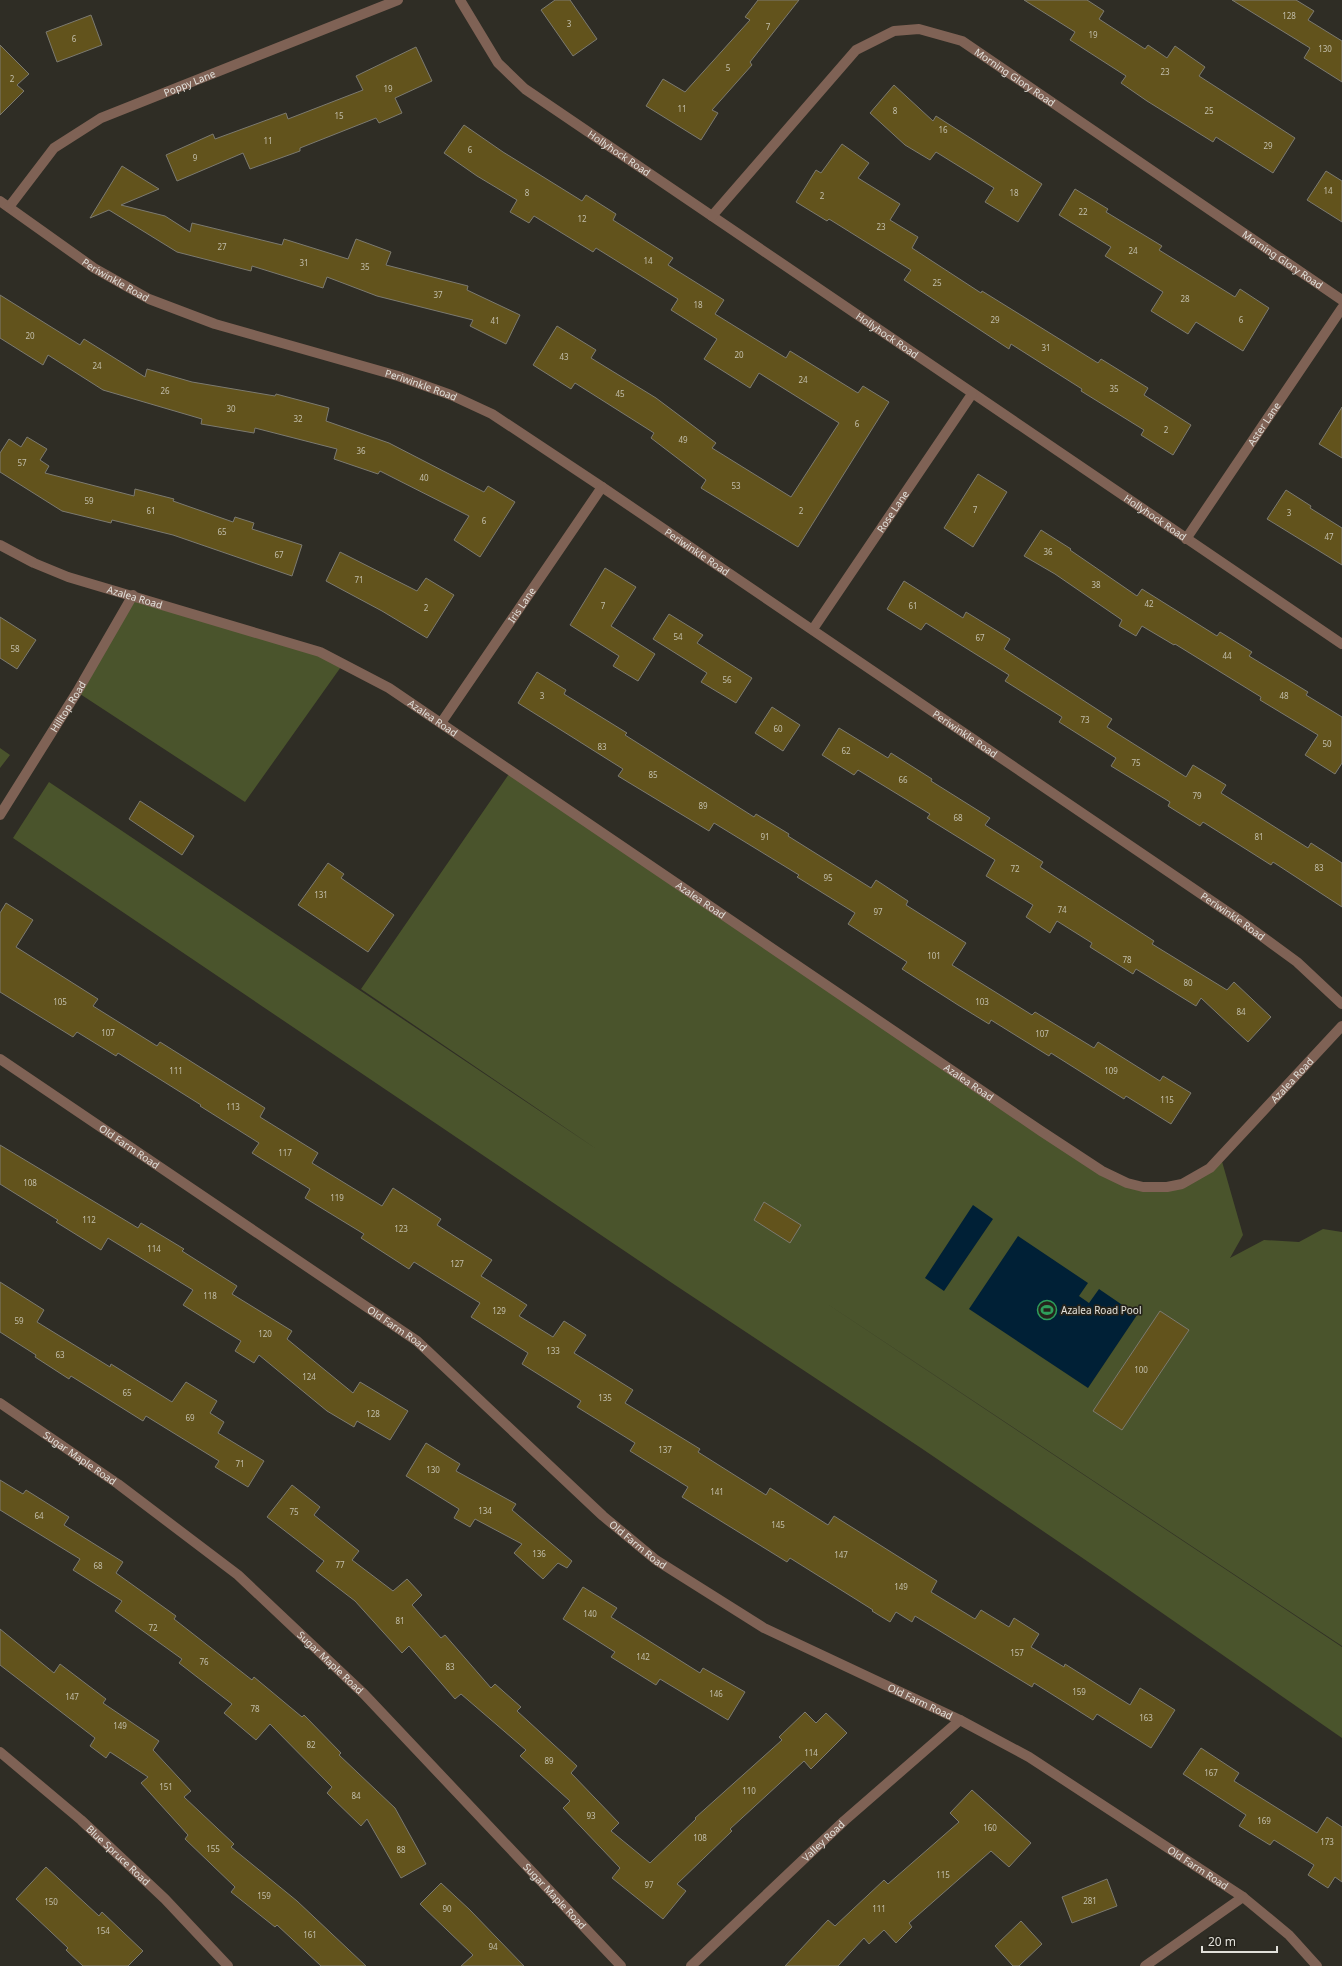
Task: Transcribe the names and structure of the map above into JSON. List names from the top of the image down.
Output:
{
  "streets": {
    "street": [
      "Morning Glory Road",
      "Poppy Lane",
      "Hollyhock Road",
      "Periwinkle Road",
      "Aster Lane",
      "Rose Lane",
      "Azalea Road",
      "Iris Lane",
      "Hilltop Road",
      "Old Farm Road",
      "Sugar Maple Road",
      "Valley Road",
      "Blue Spruce Road"
    ]
  },
  "crossings": [
    ["Morning Glory Road", "Hollyhock Road"],
    ["Poppy Lane", "Periwinkle Road"],
    ["Hollyhock Road", "Aster Lane"],
    ["Hollyhock Road", "Rose Lane"],
    ["Periwinkle Road", "Rose Lane"],
    ["Periwinkle Road", "Iris Lane"],
    ["Azalea Road", "Iris Lane"],
    ["Azalea Road", "Hilltop Road"],
    ["Old Farm Road", "Valley Road"]
  ],
  "places": {
    "sports": ["Azalea Road Pool"]
  },
  "house_numbers": [
    "128",
    "3",
    "7",
    "19",
    "6",
    "130",
    "5",
    "23",
    "2",
    "19",
    "11",
    "8",
    "25",
    "15",
    "16",
    "11",
    "29",
    "6",
    "9",
    "14",
    "8",
    "18",
    "2",
    "22",
    "12",
    "23",
    "27",
    "24",
    "14",
    "31",
    "35",
    "25",
    "37",
    "28",
    "18",
    "29",
    "6",
    "41",
    "20",
    "31",
    "20",
    "43",
    "24",
    "24",
    "35",
    "26",
    "45",
    "30",
    "32",
    "6",
    "2",
    "49",
    "36",
    "57",
    "40",
    "53",
    "59",
    "7",
    "61",
    "2",
    "3",
    "6",
    "65",
    "47",
    "36",
    "67",
    "71",
    "38",
    "42",
    "7",
    "61",
    "2",
    "54",
    "67",
    "58",
    "44",
    "56",
    "3",
    "48",
    "73",
    "60",
    "50",
    "83",
    "62",
    "75",
    "85",
    "66",
    "79",
    "89",
    "68",
    "91",
    "81",
    "83",
    "72",
    "95",
    "131",
    "74",
    "97",
    "101",
    "78",
    "80",
    "105",
    "103",
    "84",
    "107",
    "107",
    "111",
    "109",
    "115",
    "113",
    "117",
    "108",
    "119",
    "112",
    "123",
    "114",
    "127",
    "118",
    "129",
    "59",
    "120",
    "133",
    "63",
    "100",
    "124",
    "65",
    "135",
    "128",
    "69",
    "137",
    "71",
    "130",
    "141",
    "134",
    "75",
    "64",
    "145",
    "136",
    "147",
    "77",
    "68",
    "149",
    "140",
    "81",
    "72",
    "157",
    "142",
    "76",
    "83",
    "159",
    "146",
    "147",
    "78",
    "163",
    "149",
    "82",
    "114",
    "89",
    "167",
    "151",
    "110",
    "84",
    "93",
    "169",
    "160",
    "108",
    "173",
    "155",
    "88",
    "115",
    "97",
    "159",
    "281",
    "150",
    "90",
    "111",
    "154",
    "161",
    "94"
  ],
  "scale_bar": "20 m"
}
